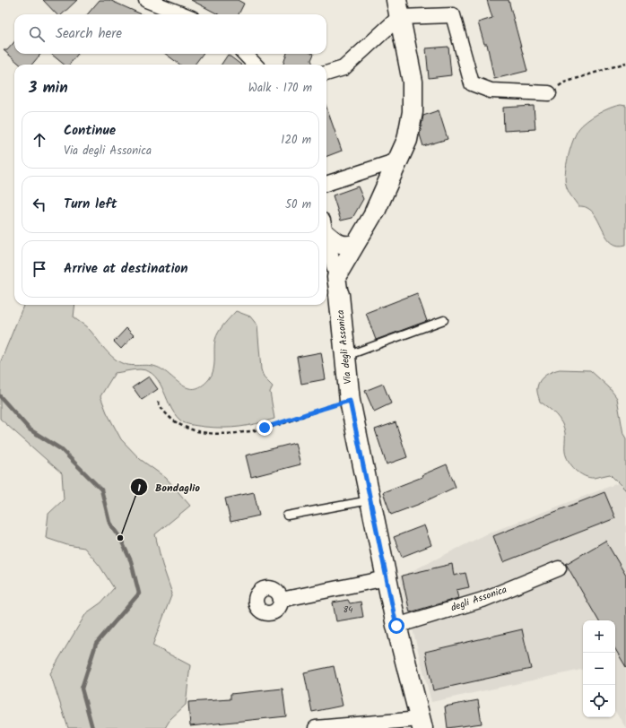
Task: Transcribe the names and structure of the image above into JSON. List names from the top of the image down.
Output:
{
  "streets": {
    "main road": ["Via degli Assonica"],
    "street": ["degli Assonica"]
  },
  "crossings": [
    ["Via degli Assonica", "degli Assonica"]
  ],
  "places": ["Bondaglio"],
  "house_numbers": ["84"],
  "page": {
    "search": "Search here",
    "heading": ["3 min", "Walk · 170 m"],
    "list": [
      ["Continue", "Via degli Assonica", "120 m"],
      ["Turn left", "50 m"],
      "Arrive at destination"
    ],
    "map_buttons": ["+", "−"]
  }
}
